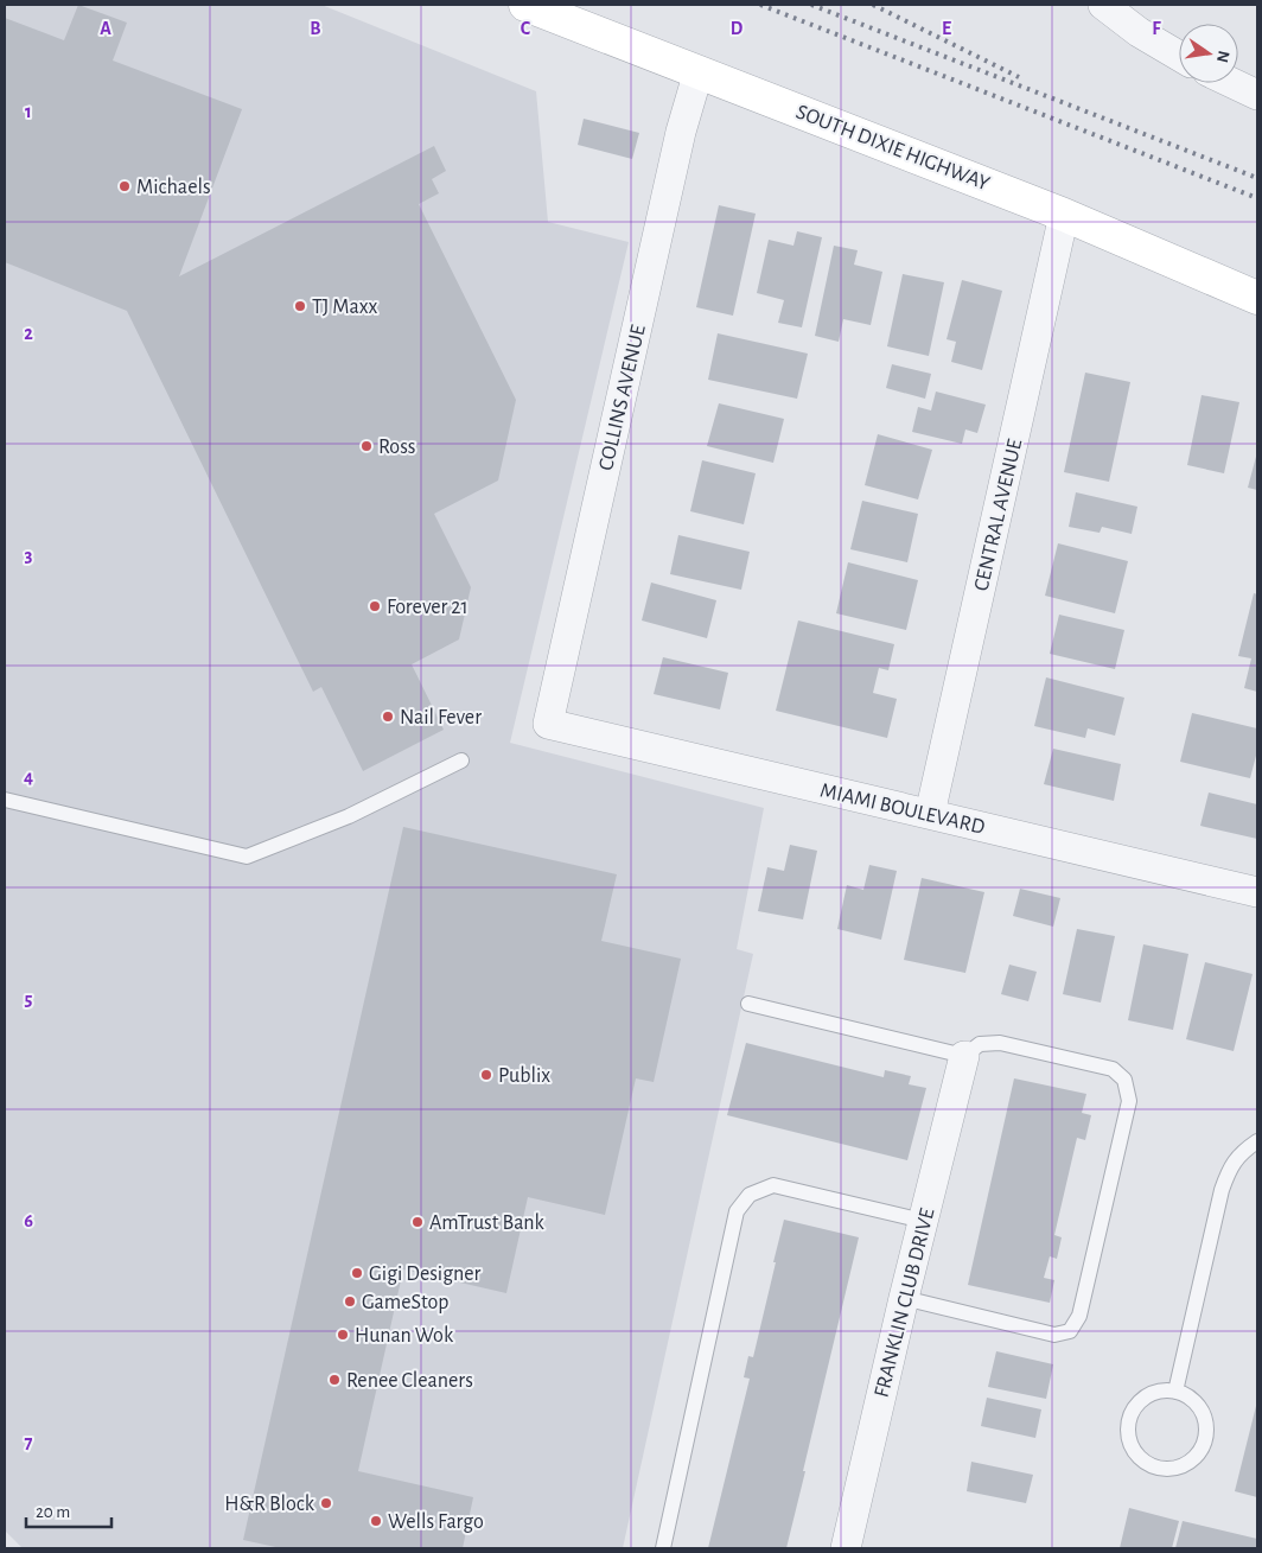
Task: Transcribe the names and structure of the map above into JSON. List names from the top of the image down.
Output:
{
  "streets": {
    "street": [
      "SOUTH DIXIE HIGHWAY",
      "COLLINS AVENUE",
      "CENTRAL AVENUE",
      "MIAMI BOULEVARD",
      "FRANKLIN CLUB DRIVE"
    ]
  },
  "crossings": [
    ["SOUTH DIXIE HIGHWAY", "COLLINS AVENUE"],
    ["SOUTH DIXIE HIGHWAY", "CENTRAL AVENUE"],
    ["COLLINS AVENUE", "MIAMI BOULEVARD"],
    ["CENTRAL AVENUE", "MIAMI BOULEVARD"]
  ],
  "places": [
    "Michaels",
    "TJ Maxx",
    "Ross",
    "Forever 21",
    "Nail Fever",
    "Publix",
    "AmTrust Bank",
    "Gigi Designer",
    "GameStop",
    "Hunan Wok",
    "Renee Cleaners",
    "H&R Block",
    "Wells Fargo"
  ],
  "scale_bar": "20 m",
  "north": "right",
  "grid": {
    "columns": [
      "A",
      "B",
      "C",
      "D",
      "E",
      "F"
    ],
    "rows": [
      "1",
      "2",
      "3",
      "4",
      "5",
      "6",
      "7"
    ]
  }
}
